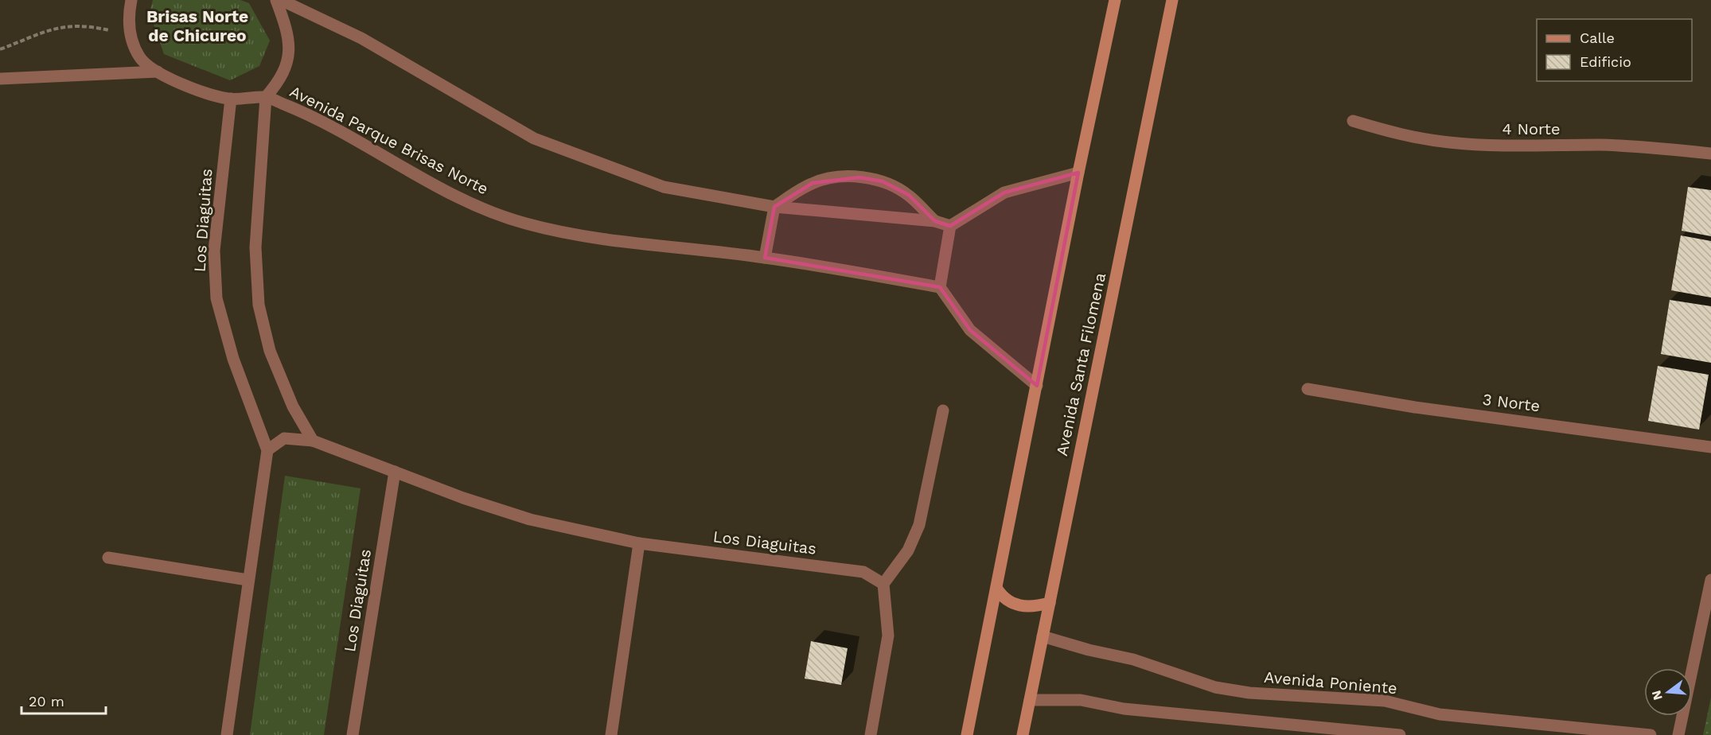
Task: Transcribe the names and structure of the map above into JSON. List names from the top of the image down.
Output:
{
  "streets": {
    "street": [
      "4 Norte",
      "Avenida Parque Brisas Norte",
      "Los Diaguitas",
      "Avenida Santa Filomena",
      "3 Norte",
      "Avenida Poniente"
    ]
  },
  "crossings": [
    ["Avenida Parque Brisas Norte", "Los Diaguitas"],
    ["Avenida Santa Filomena", "Avenida Poniente"]
  ],
  "districts": ["Brisas Norte de Chicureo"],
  "legend": ["Calle", "Edificio"],
  "scale_bar": "20 m",
  "north": "left"
}
